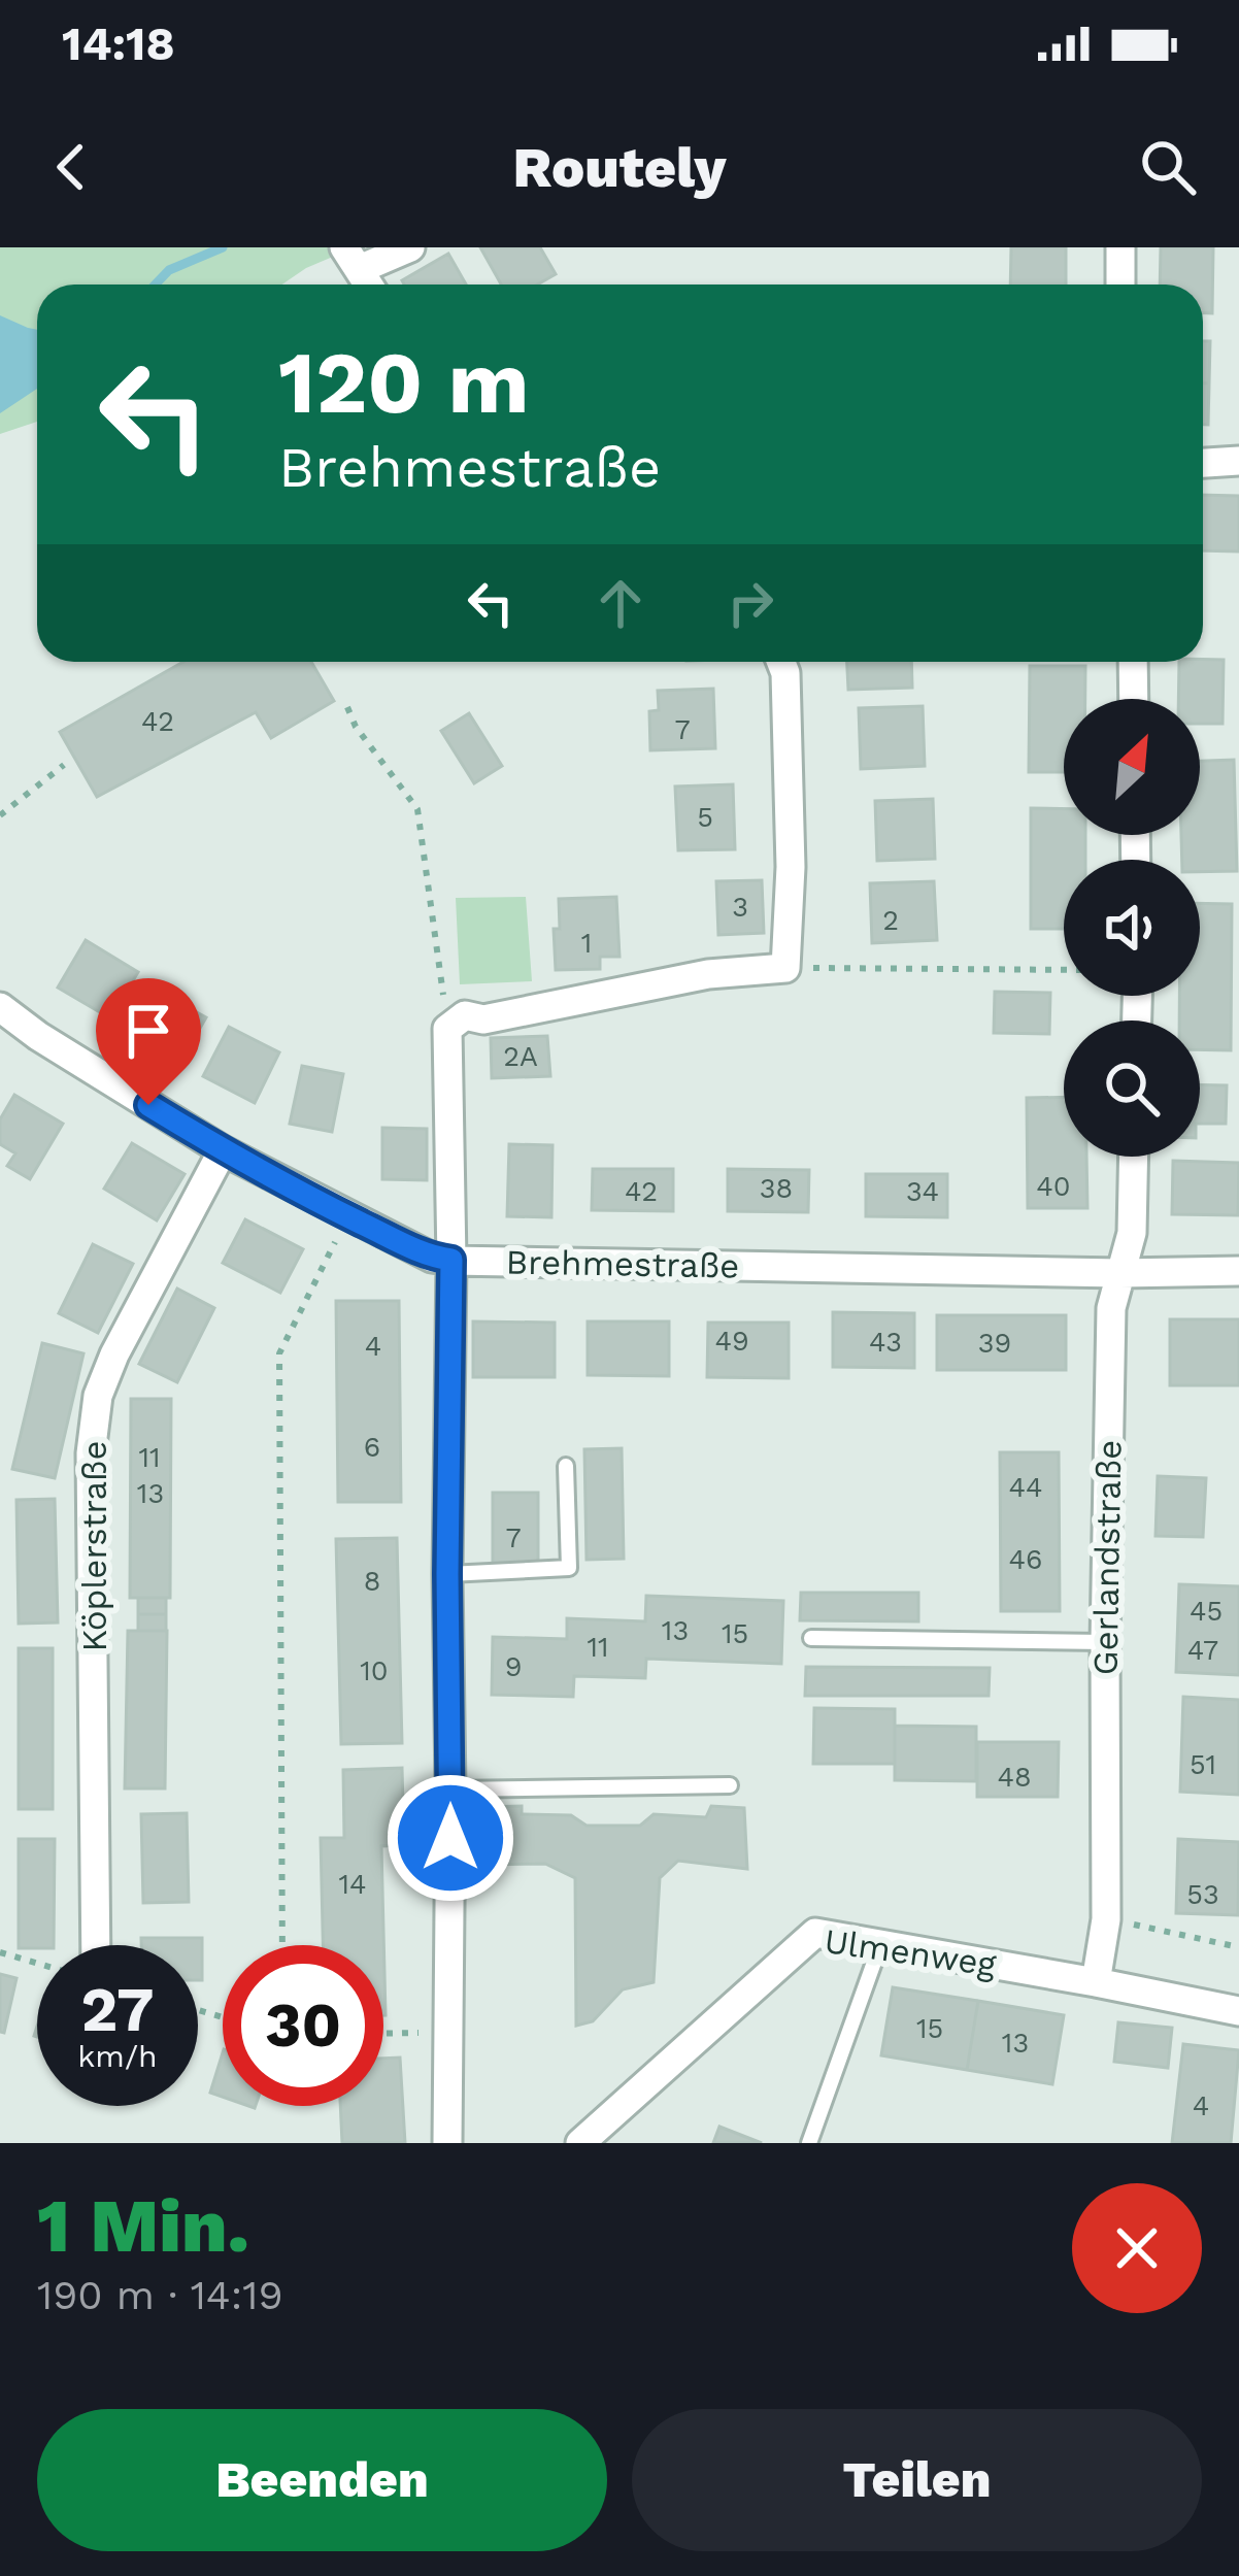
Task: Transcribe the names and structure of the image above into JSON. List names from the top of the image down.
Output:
{
  "streets": {
    "street": [
      "Brehmestraße",
      "Köplerstraße",
      "Gerlandstraße",
      "Ulmenweg"
    ]
  },
  "crossings": [
    ["Brehmestraße", "Köplerstraße"],
    ["Brehmestraße", "Gerlandstraße"],
    ["Gerlandstraße", "Ulmenweg"]
  ],
  "house_numbers": [
    "42",
    "7",
    "5",
    "3",
    "2",
    "1",
    "2A",
    "40",
    "38",
    "42",
    "34",
    "49",
    "43",
    "39",
    "4",
    "6",
    "11",
    "44",
    "13",
    "7",
    "46",
    "8",
    "45",
    "13",
    "15",
    "11",
    "47",
    "9",
    "10",
    "51",
    "48",
    "14",
    "53",
    "15",
    "13",
    "4"
  ],
  "north": "top right",
  "page": {
    "status": "14:18",
    "header": "Routely",
    "turn": ["120 m", "Brehmestraße"],
    "speed": "27 km/h",
    "limit": "30",
    "heading": ["1 Min.", "190 m · 14:19"],
    "buttons": ["Beenden", "Teilen"]
  }
}
